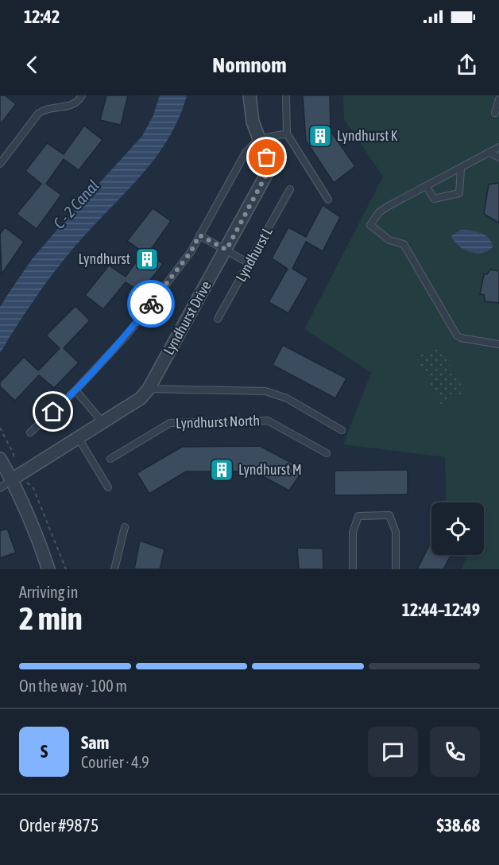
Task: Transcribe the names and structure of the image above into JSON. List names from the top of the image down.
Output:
{
  "streets": {
    "street": ["Lyndhurst Drive"],
    "lane": ["Lyndhurst L", "Lyndhurst North"]
  },
  "water": ["C - 2 Canal"],
  "places": {
    "building": ["Lyndhurst K", "Lyndhurst", "Lyndhurst M"]
  },
  "page": {
    "status": "12:42",
    "header": "Nomnom",
    "heading": ["2 min", "Arriving in", "12:44–12:49"],
    "panel": [
      "Sam",
      "Courier · 4.9",
      "Order #9875",
      "$38.68"
    ],
    "bar": "On the way · 100 m",
    "round": "S"
  }
}
